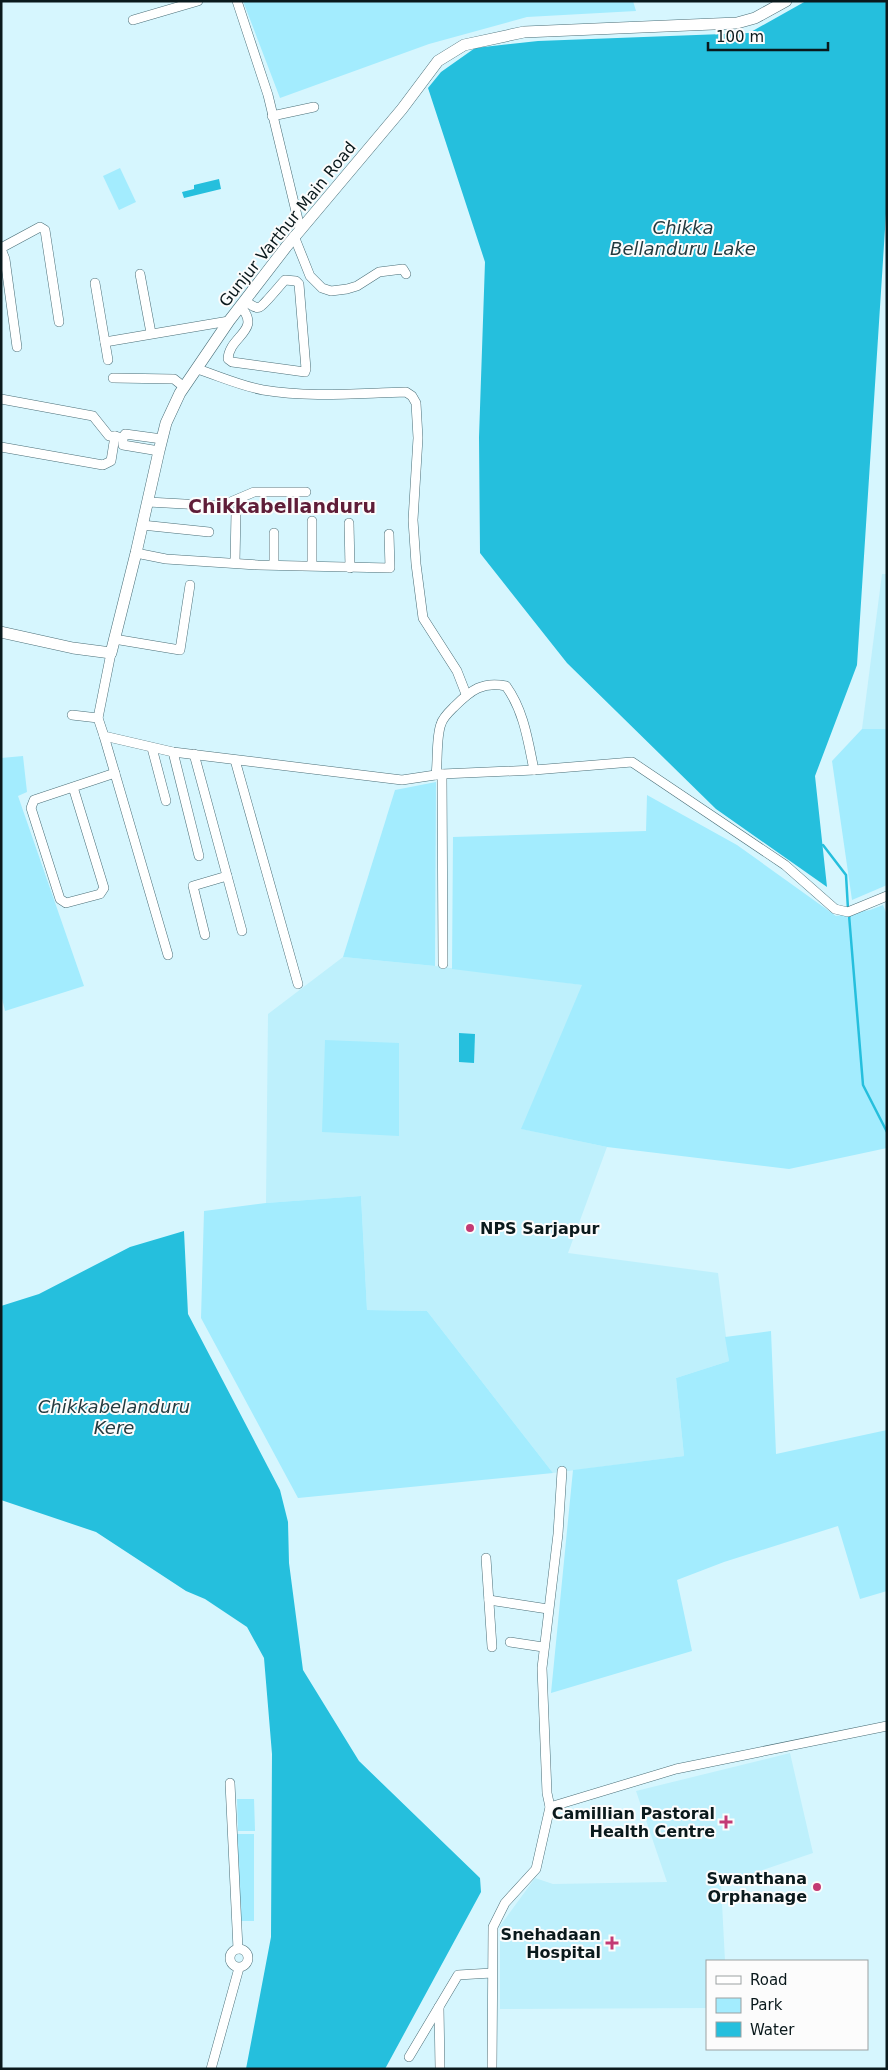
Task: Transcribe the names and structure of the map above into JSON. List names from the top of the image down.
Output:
{
  "streets": {
    "main road": ["Gunjur Varthur Main Road"]
  },
  "districts": ["Chikkabellanduru"],
  "water": ["Chikka Bellanduru Lake", "Chikkabelanduru Kere"],
  "places": {
    "other": ["NPS Sarjapur", "Swanthana Orphanage"],
    "health": ["Camillian Pastoral Health Centre", "Snehadaan Hospital"]
  },
  "legend": ["Road", "Park", "Water"],
  "scale_bar": "100 m"
}
